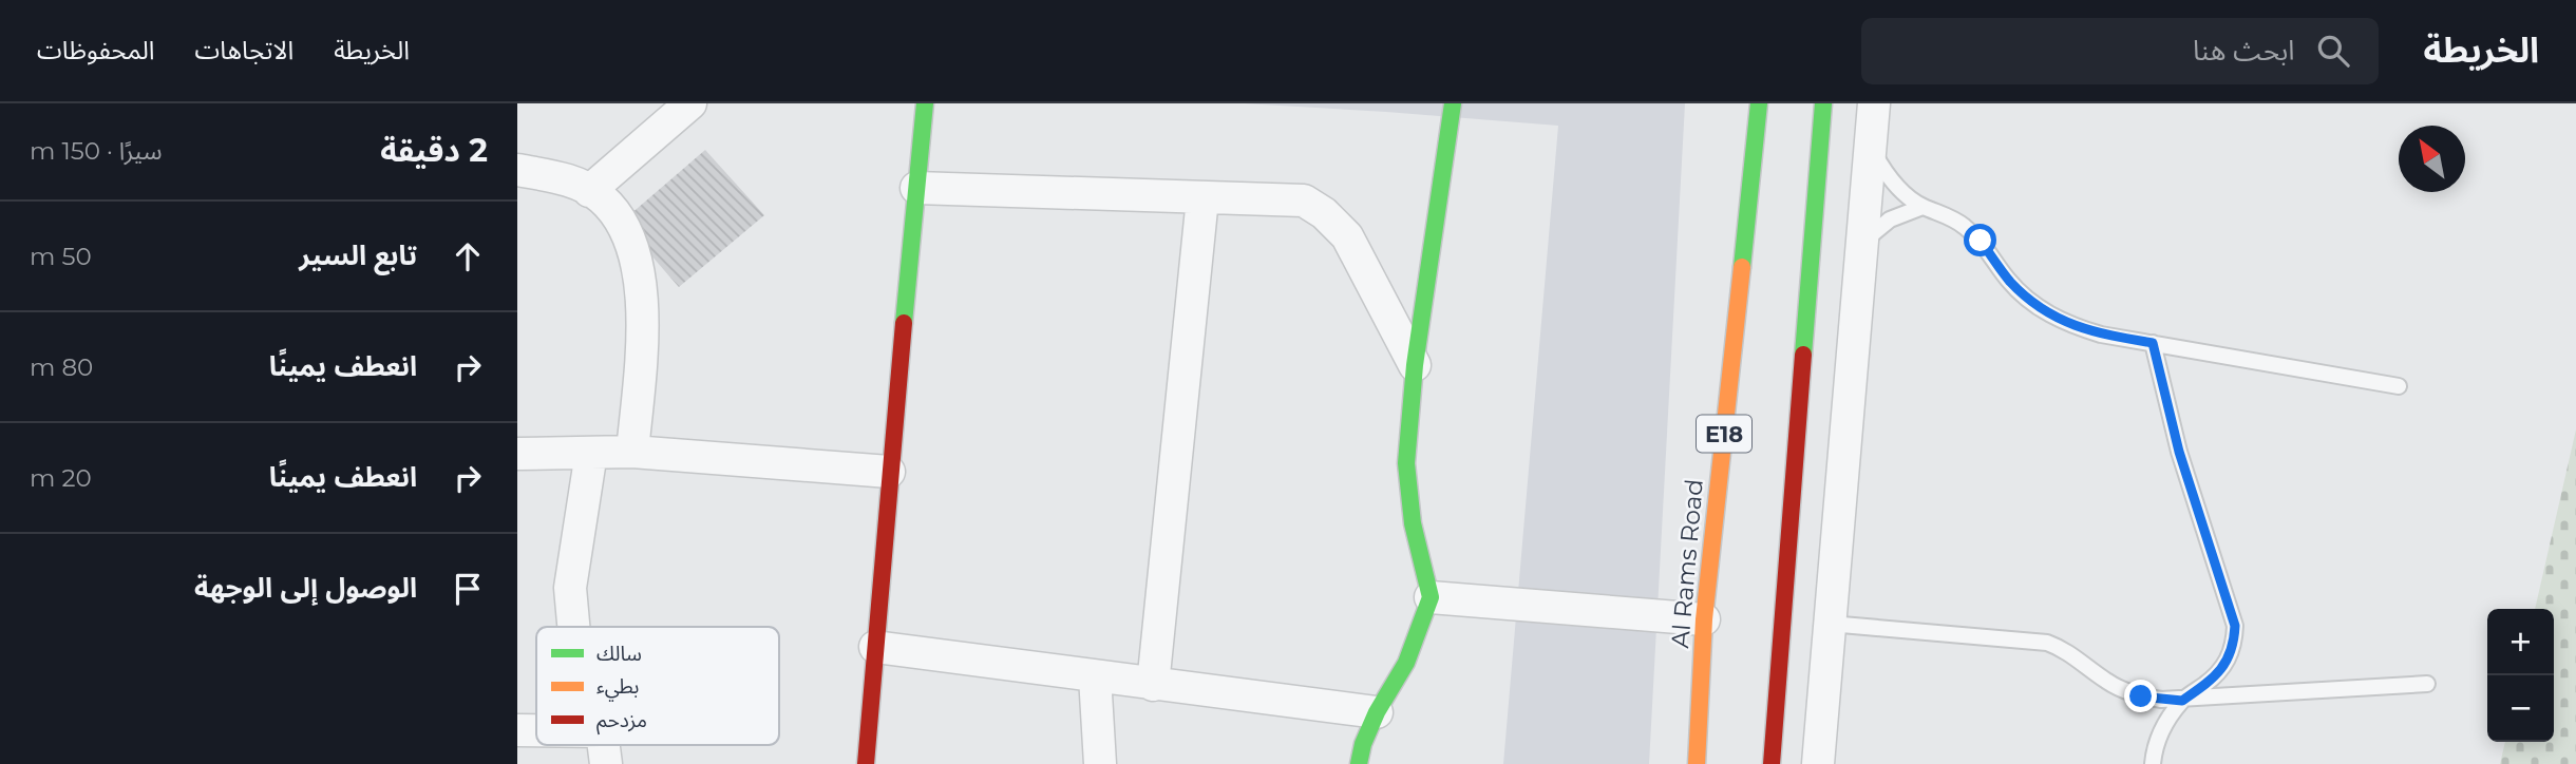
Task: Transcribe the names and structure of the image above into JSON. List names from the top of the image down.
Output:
{
  "streets": {
    "main road": ["E18", "Al Rams Road"]
  },
  "legend": ["سالك", "بطيء", "مزدحم"],
  "north": "top left",
  "page": {
    "header": "الخريطة",
    "search": "ابحث هنا",
    "nav": ["الخريطة", "الاتجاهات", "المحفوظات"],
    "heading": ["2 دقيقة", "سيرًا · 150 m"],
    "list": [
      ["تابع السير", "50 m"],
      ["انعطف يمينًا", "80 m"],
      ["انعطف يمينًا", "20 m"],
      "الوصول إلى الوجهة"
    ],
    "map_buttons": ["+", "−"]
  }
}
